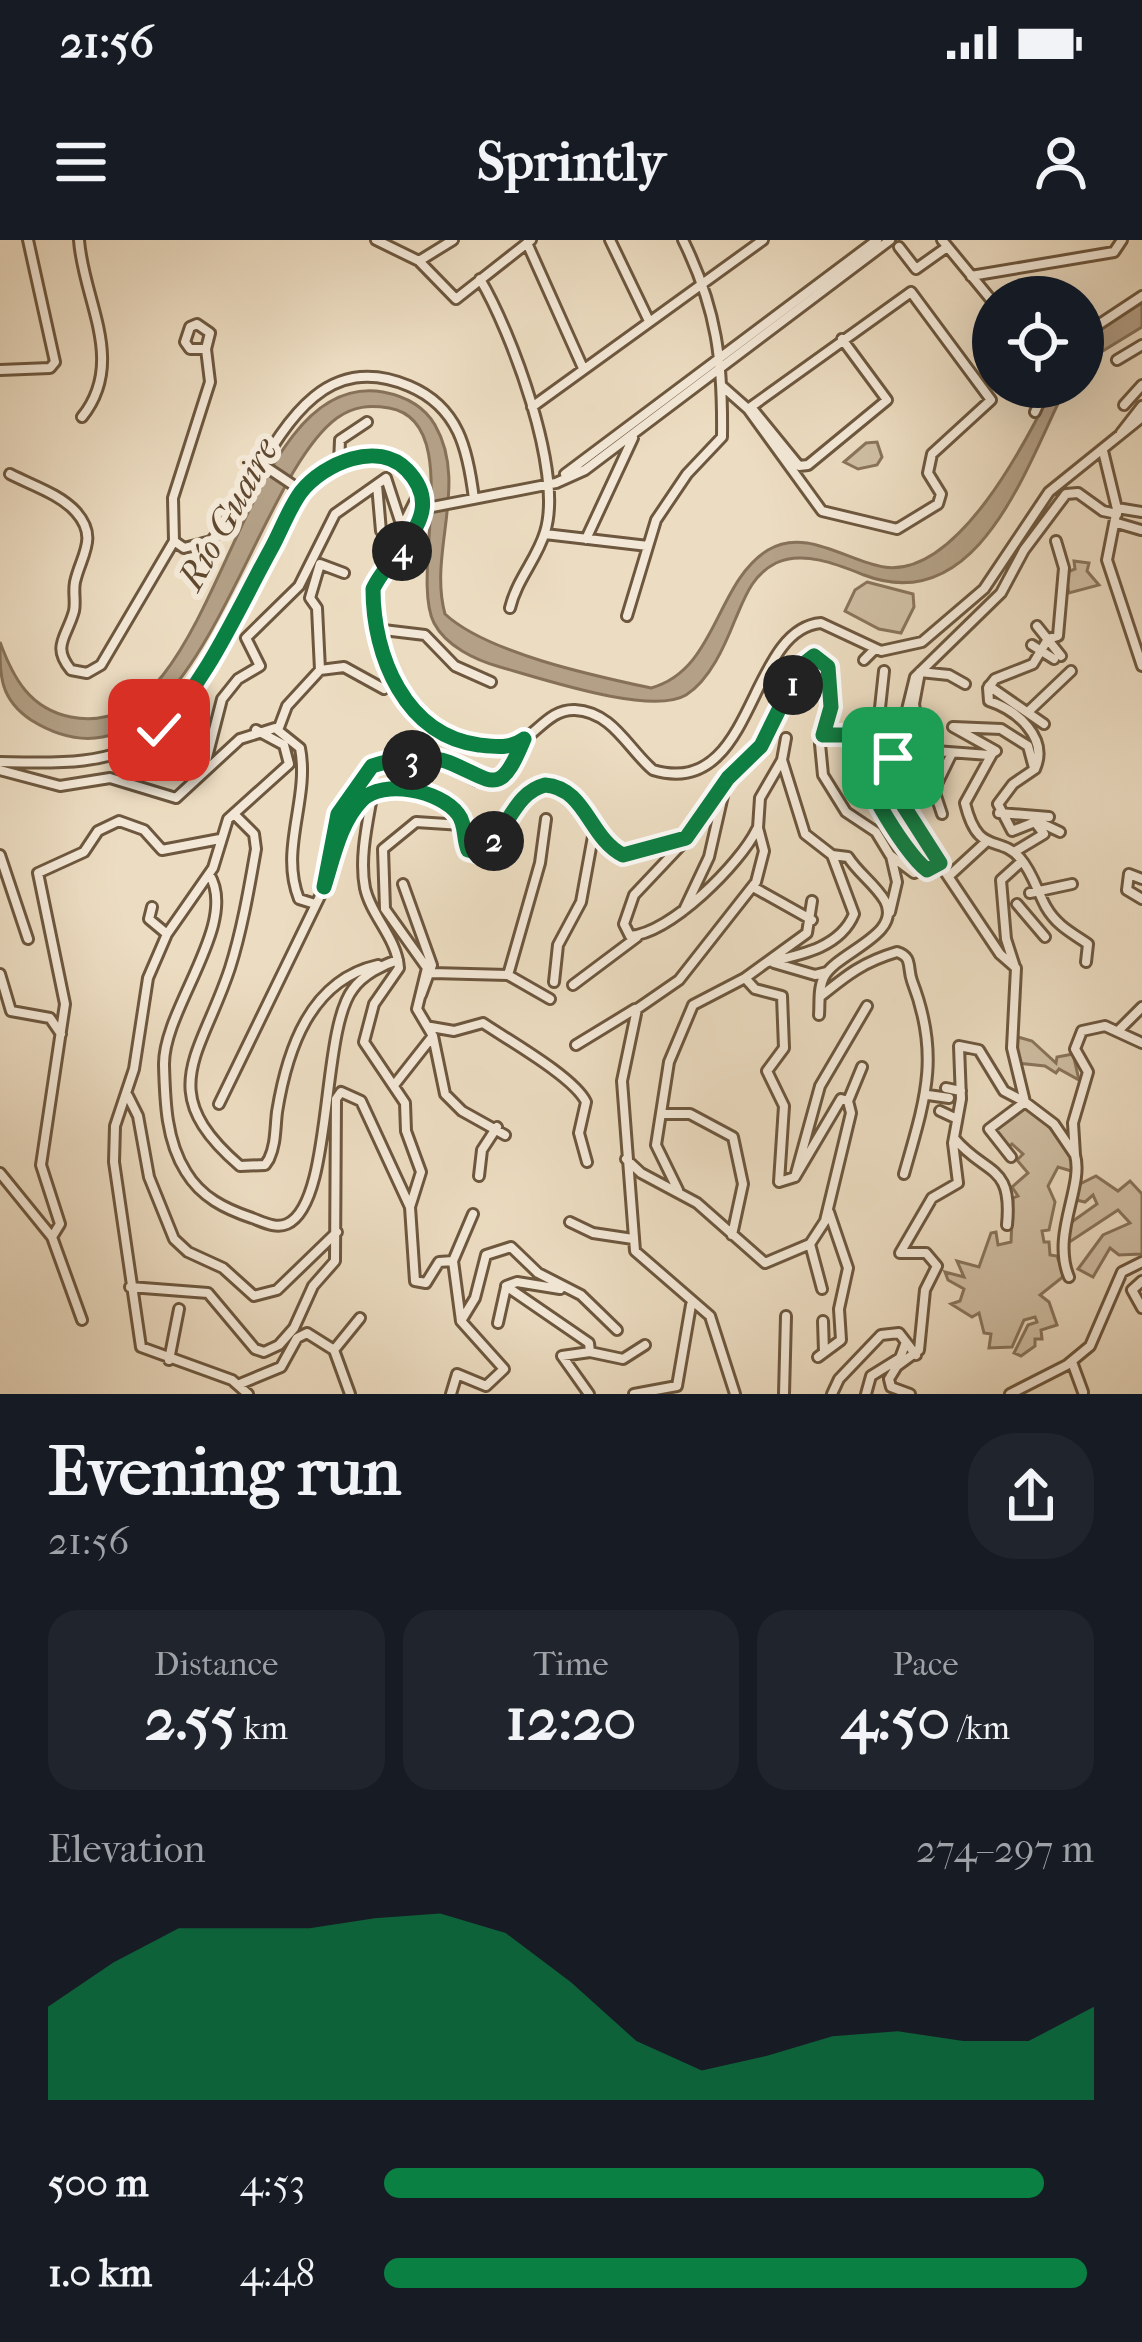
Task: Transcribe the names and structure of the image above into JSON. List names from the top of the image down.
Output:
{
  "water": ["Río Guaire"],
  "page": {
    "status": "21:56",
    "header": "Sprintly",
    "pins": [
      "4",
      "1",
      "3",
      "2"
    ],
    "heading": ["Evening run", "21:56"],
    "stats": [
      ["Distance", "2.55 km"],
      ["Time", "12:20"],
      ["Pace", "4:50 /km"]
    ],
    "chart": ["Elevation", "274–297 m"],
    "list": [
      {
        "name": "500 m",
        "note": "4:53"
      },
      {
        "name": "1.0 km",
        "note": "4:48"
      }
    ]
  }
}
